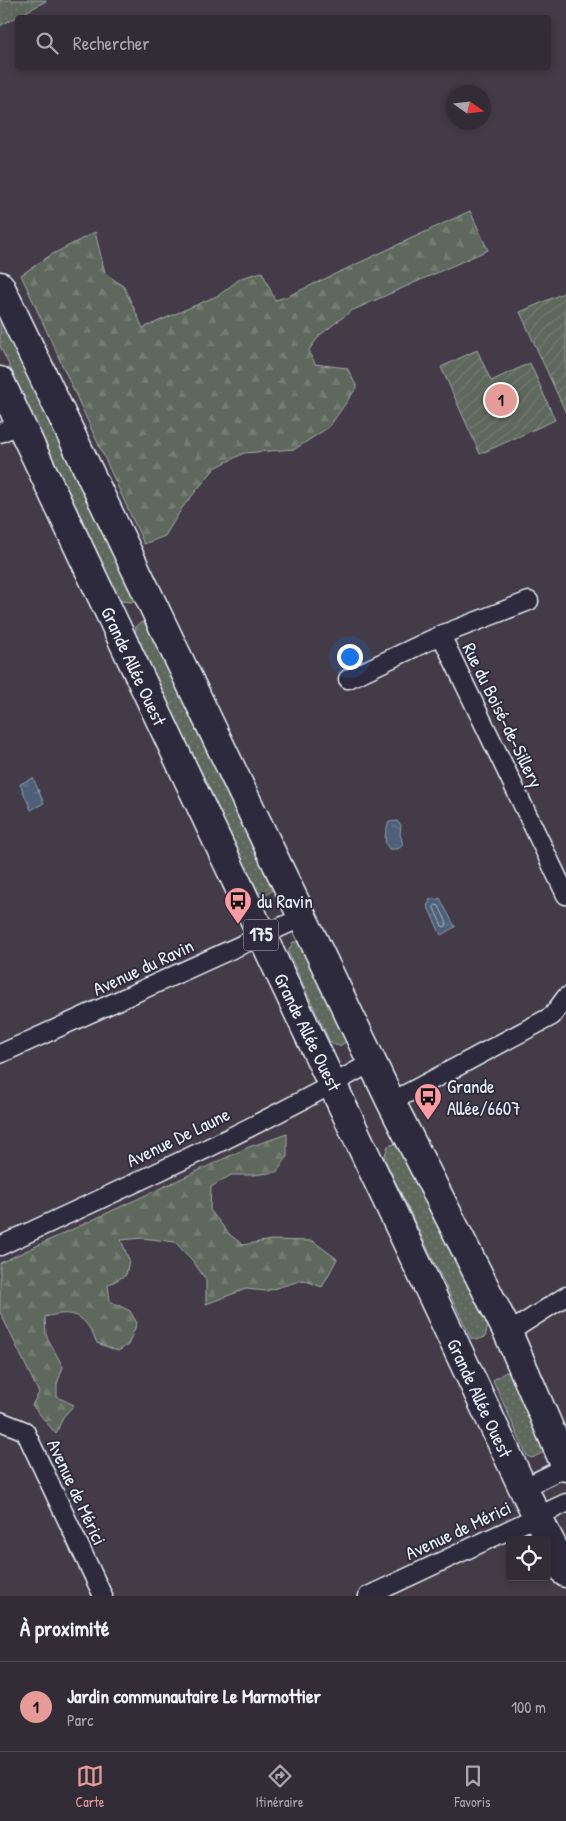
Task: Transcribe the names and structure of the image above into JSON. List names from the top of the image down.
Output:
{
  "streets": {
    "main road": ["Grande Allée Ouest", "175"],
    "street": [
      "Rue du Boisé-de-Sillery",
      "Avenue du Ravin",
      "Avenue De Laune",
      "Avenue de Mérici"
    ]
  },
  "crossings": [
    ["Grande Allée Ouest", "Avenue du Ravin"],
    ["Grande Allée Ouest", "Avenue De Laune"],
    ["Grande Allée Ouest", "Avenue de Mérici"],
    ["175", "Avenue du Ravin"],
    ["175", "Avenue De Laune"]
  ],
  "places": {
    "bus stop": ["du Ravin", "Grande Allée/6607"]
  },
  "north": "right",
  "page": {
    "search": "Rechercher",
    "pins": "1",
    "heading": "À proximité",
    "list": [
      {
        "mark": "1",
        "name": "Jardin communautaire Le Marmottier",
        "note": "Parc",
        "value": "100 m"
      }
    ],
    "nav": ["Carte", "Itinéraire", "Favoris"]
  }
}
